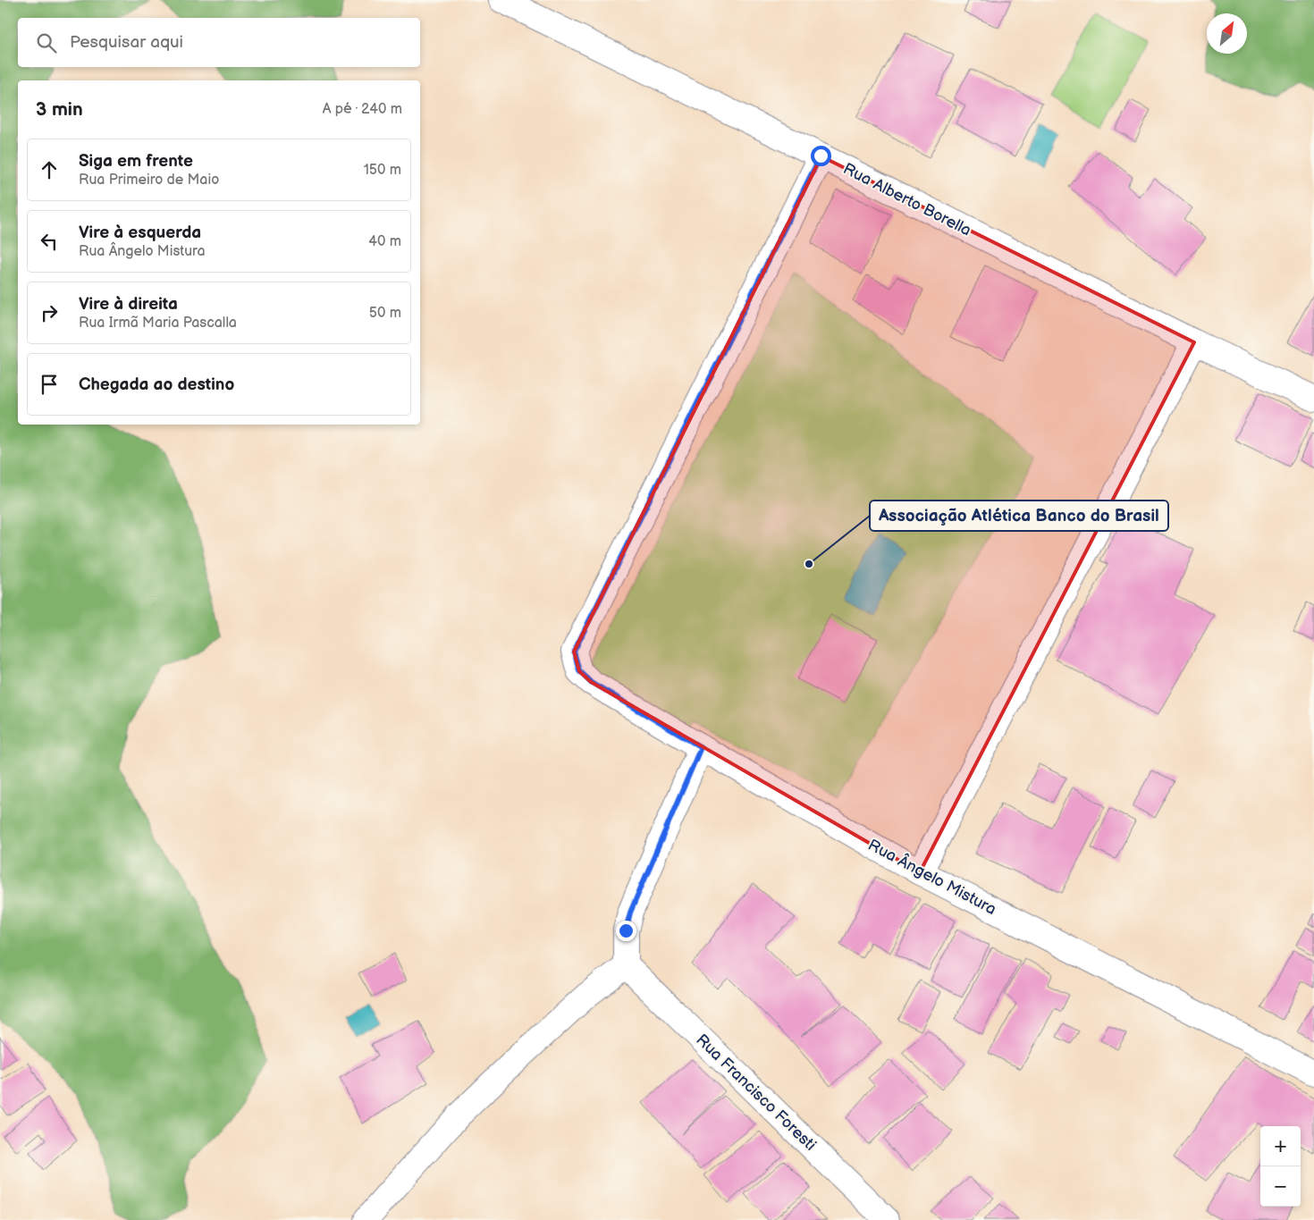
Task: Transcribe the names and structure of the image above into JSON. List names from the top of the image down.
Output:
{
  "streets": {
    "street": ["Rua Alberto Borella", "Rua Ângelo Mistura", "Rua Francisco Foresti"]
  },
  "crossings": [
    ["Rua Alberto Borella", "Rua Ângelo Mistura"]
  ],
  "places": ["Associação Atlética Banco do Brasil"],
  "north": "top right",
  "page": {
    "search": "Pesquisar aqui",
    "heading": ["3 min", "A pé · 240 m"],
    "list": [
      ["Siga em frente", "Rua Primeiro de Maio", "150 m"],
      ["Vire à esquerda", "Rua Ângelo Mistura", "40 m"],
      ["Vire à direita", "Rua Irmã Maria Pascalla", "50 m"],
      "Chegada ao destino"
    ],
    "map_buttons": ["+", "−"]
  }
}
